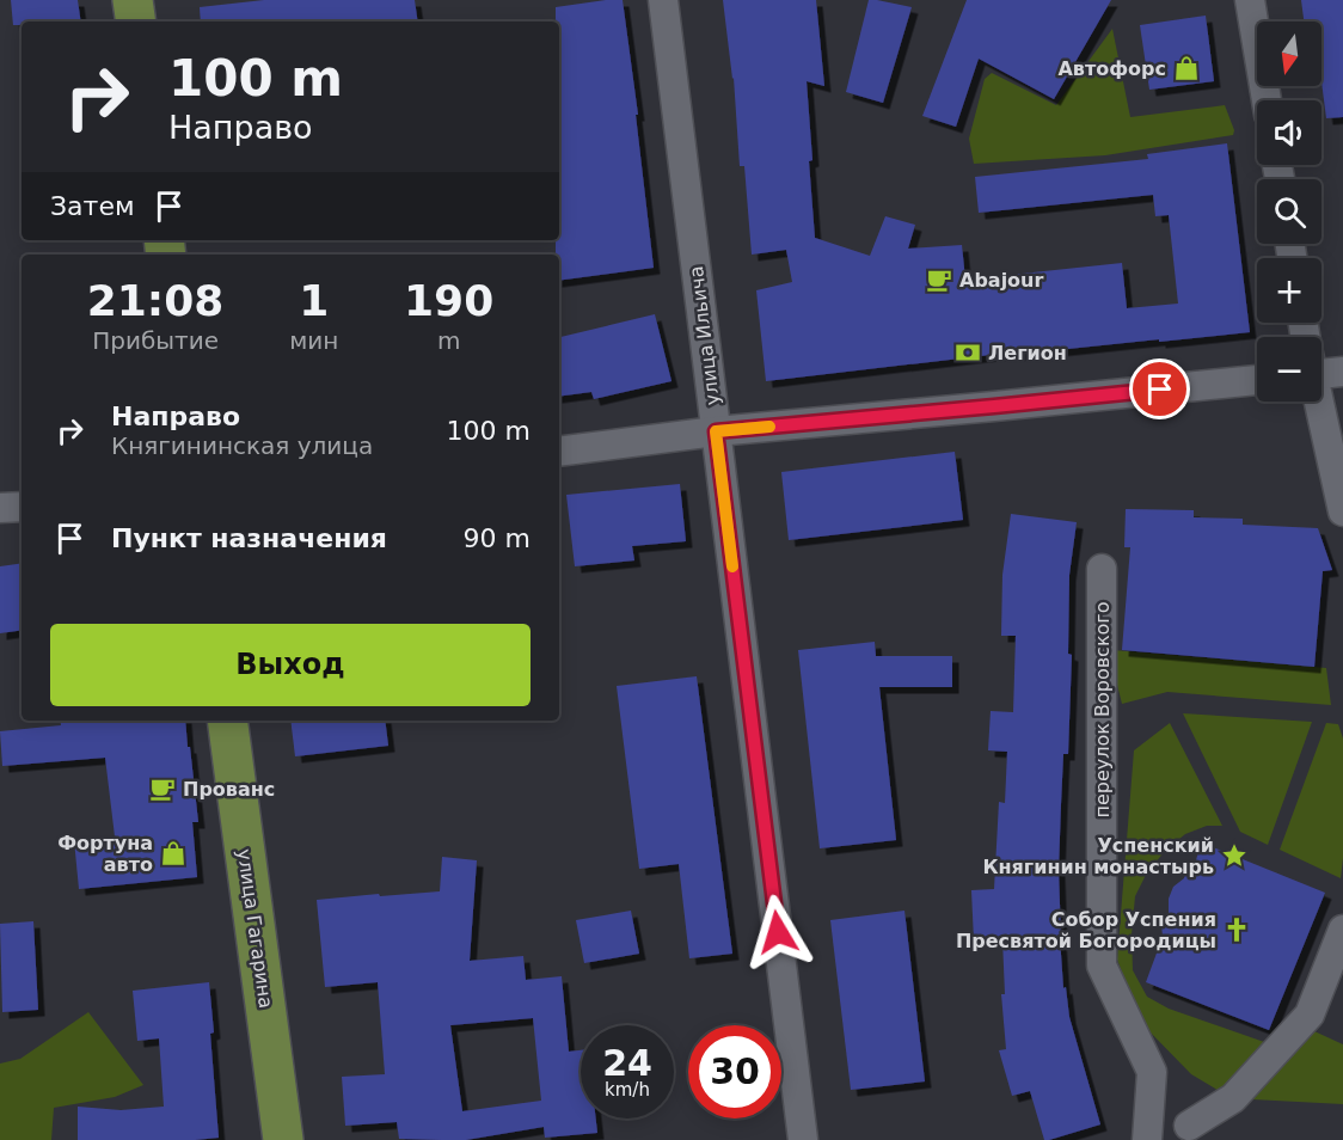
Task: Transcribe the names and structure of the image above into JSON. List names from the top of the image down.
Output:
{
  "streets": {
    "main road": ["улица Гагарина"],
    "street": ["улица Ильича", "переулок Воровского"]
  },
  "places": {
    "shop": ["Автофорс", "Фортуна авто"],
    "cafe": ["Abajour", "Прованс"],
    "bank": ["Легион"],
    "place": ["Успенский Княгинин монастырь"],
    "church": ["Собор Успения Пресвятой Богородицы"]
  },
  "north": "bottom",
  "page": {
    "map_buttons": ["+", "−"],
    "turn": ["100 m", "Направо"],
    "then": "Затем",
    "eta": [
      "21:08",
      "Прибытие",
      "1",
      "мин",
      "190",
      "m"
    ],
    "list": [
      {
        "name": "Направо",
        "note": "Княгининская улица",
        "value": "100 m"
      },
      {
        "name": "Пункт назначения",
        "value": "90 m"
      }
    ],
    "buttons": "Выход",
    "speed": "24 km/h",
    "limit": "30"
  }
}
